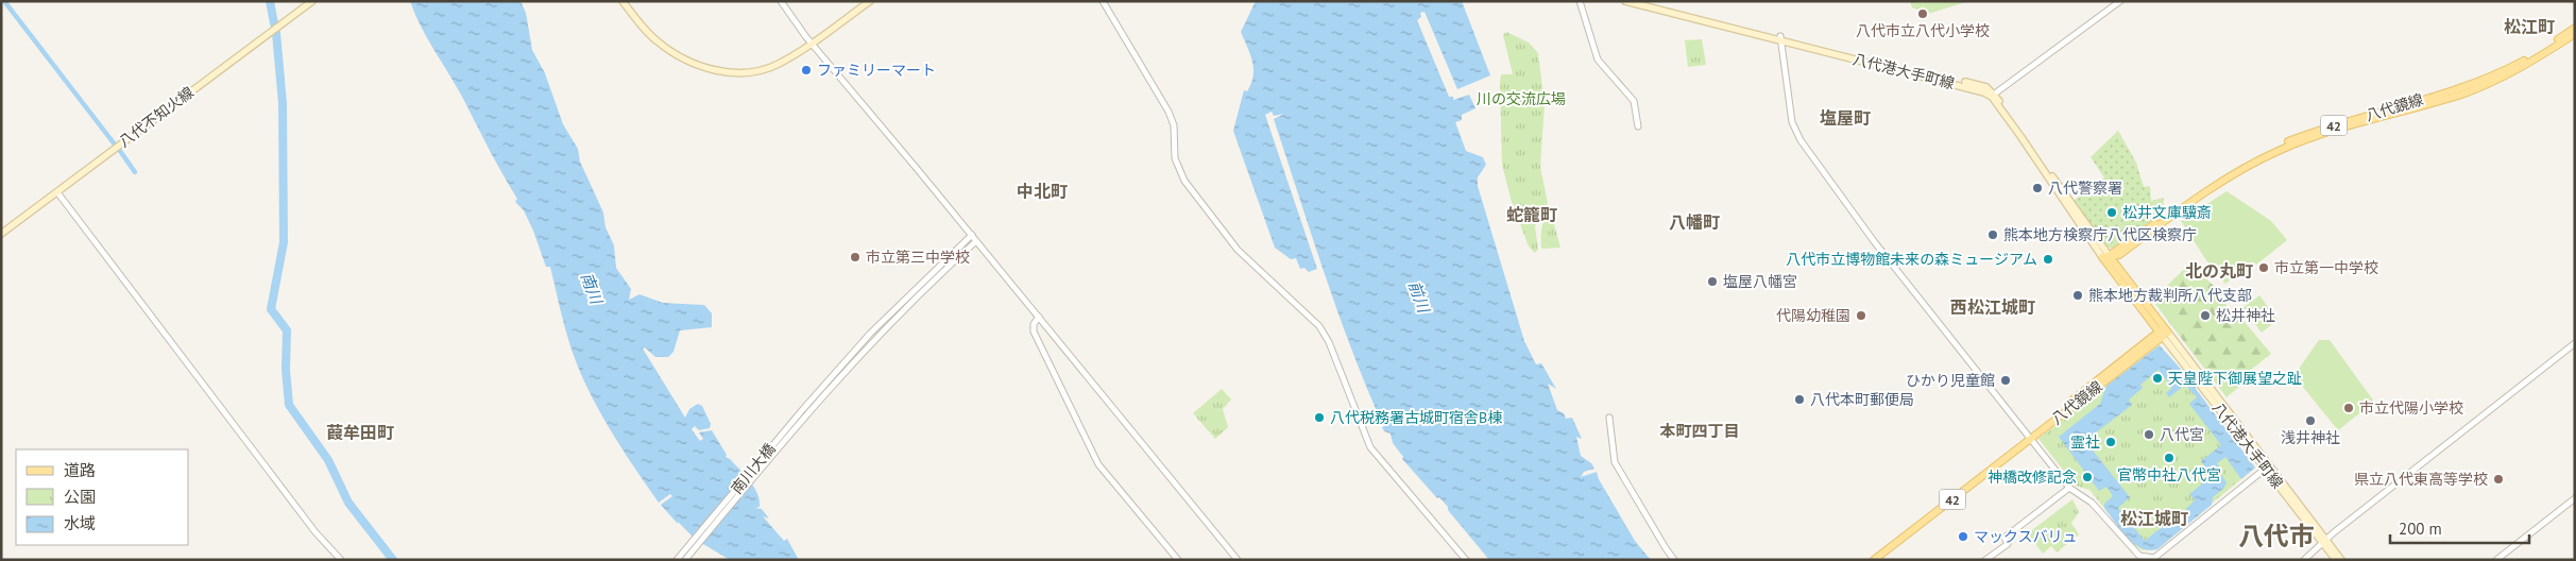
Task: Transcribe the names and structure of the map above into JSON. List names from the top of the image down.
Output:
{
  "streets": {
    "main road": [
      "八代港大手町線",
      "八代鏡線",
      "八代不知火線",
      "42"
    ],
    "street": ["南川大橋"]
  },
  "crossings": [
    ["八代港大手町線", "八代鏡線"]
  ],
  "districts": [
    "松江町",
    "塩屋町",
    "中北町",
    "蛇籠町",
    "八幡町",
    "北の丸町",
    "西松江城町",
    "本町四丁目",
    "葭牟田町",
    "松江城町",
    "八代市"
  ],
  "water": ["南川", "前川"],
  "parks": ["川の交流広場"],
  "places": [
    "八代市立八代小学校",
    "ファミリーマート",
    "八代警察署",
    "松井文庫驥斎",
    "熊本地方検察庁八代区検察庁",
    "市立第三中学校",
    "八代市立博物館未来の森ミュージアム",
    "市立第一中学校",
    "塩屋八幡宮",
    "熊本地方裁判所八代支部",
    "代陽幼稚園",
    "松井神社",
    "天皇陛下御展望之趾",
    "ひかり児童館",
    "八代本町郵便局",
    "市立代陽小学校",
    "八代税務署古城町宿舎B棟",
    "浅井神社",
    "八代宮",
    "霊社",
    "官幣中社八代宮",
    "神橋改修記念",
    "県立八代東高等学校",
    "マックスバリュ"
  ],
  "legend": ["道路", "公園", "水域"],
  "scale_bar": "200 m"
}
